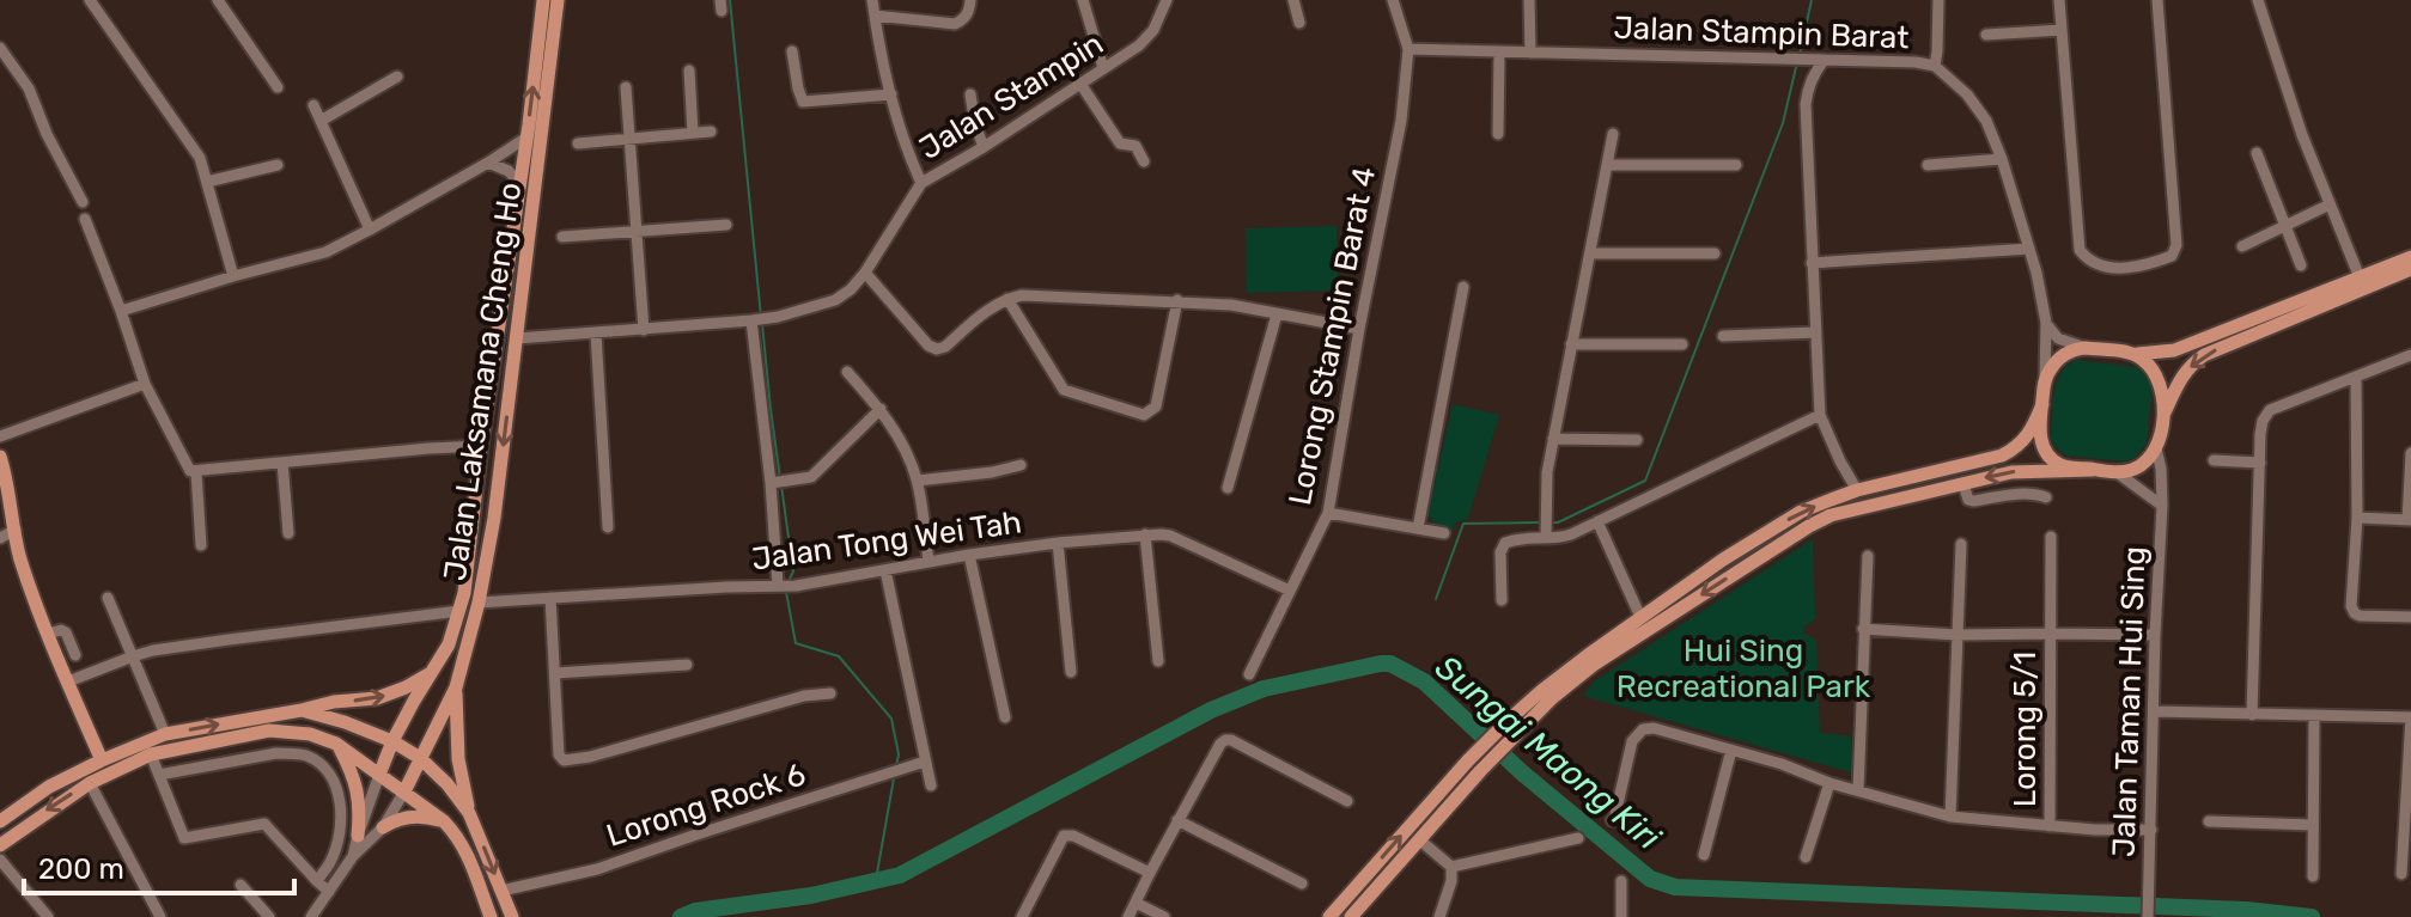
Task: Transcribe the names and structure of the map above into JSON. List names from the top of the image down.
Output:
{
  "streets": {
    "main road": ["Jalan Laksamana Cheng Ho"],
    "street": [
      "Jalan Stampin Barat",
      "Jalan Stampin",
      "Lorong Stampin Barat 4",
      "Jalan Tong Wei Tah",
      "Jalan Taman Hui Sing",
      "Lorong 5/1",
      "Lorong Rock 6"
    ]
  },
  "crossings": [
    ["Jalan Stampin Barat", "Lorong Stampin Barat 4"],
    ["Jalan Stampin Barat", "Jalan Taman Hui Sing"],
    ["Jalan Stampin", "Jalan Laksamana Cheng Ho"],
    ["Lorong Stampin Barat 4", "Jalan Tong Wei Tah"],
    ["Jalan Laksamana Cheng Ho", "Jalan Tong Wei Tah"]
  ],
  "water": ["Sungai Maong Kiri"],
  "parks": ["Hui Sing Recreational Park"],
  "scale_bar": "200 m"
}
